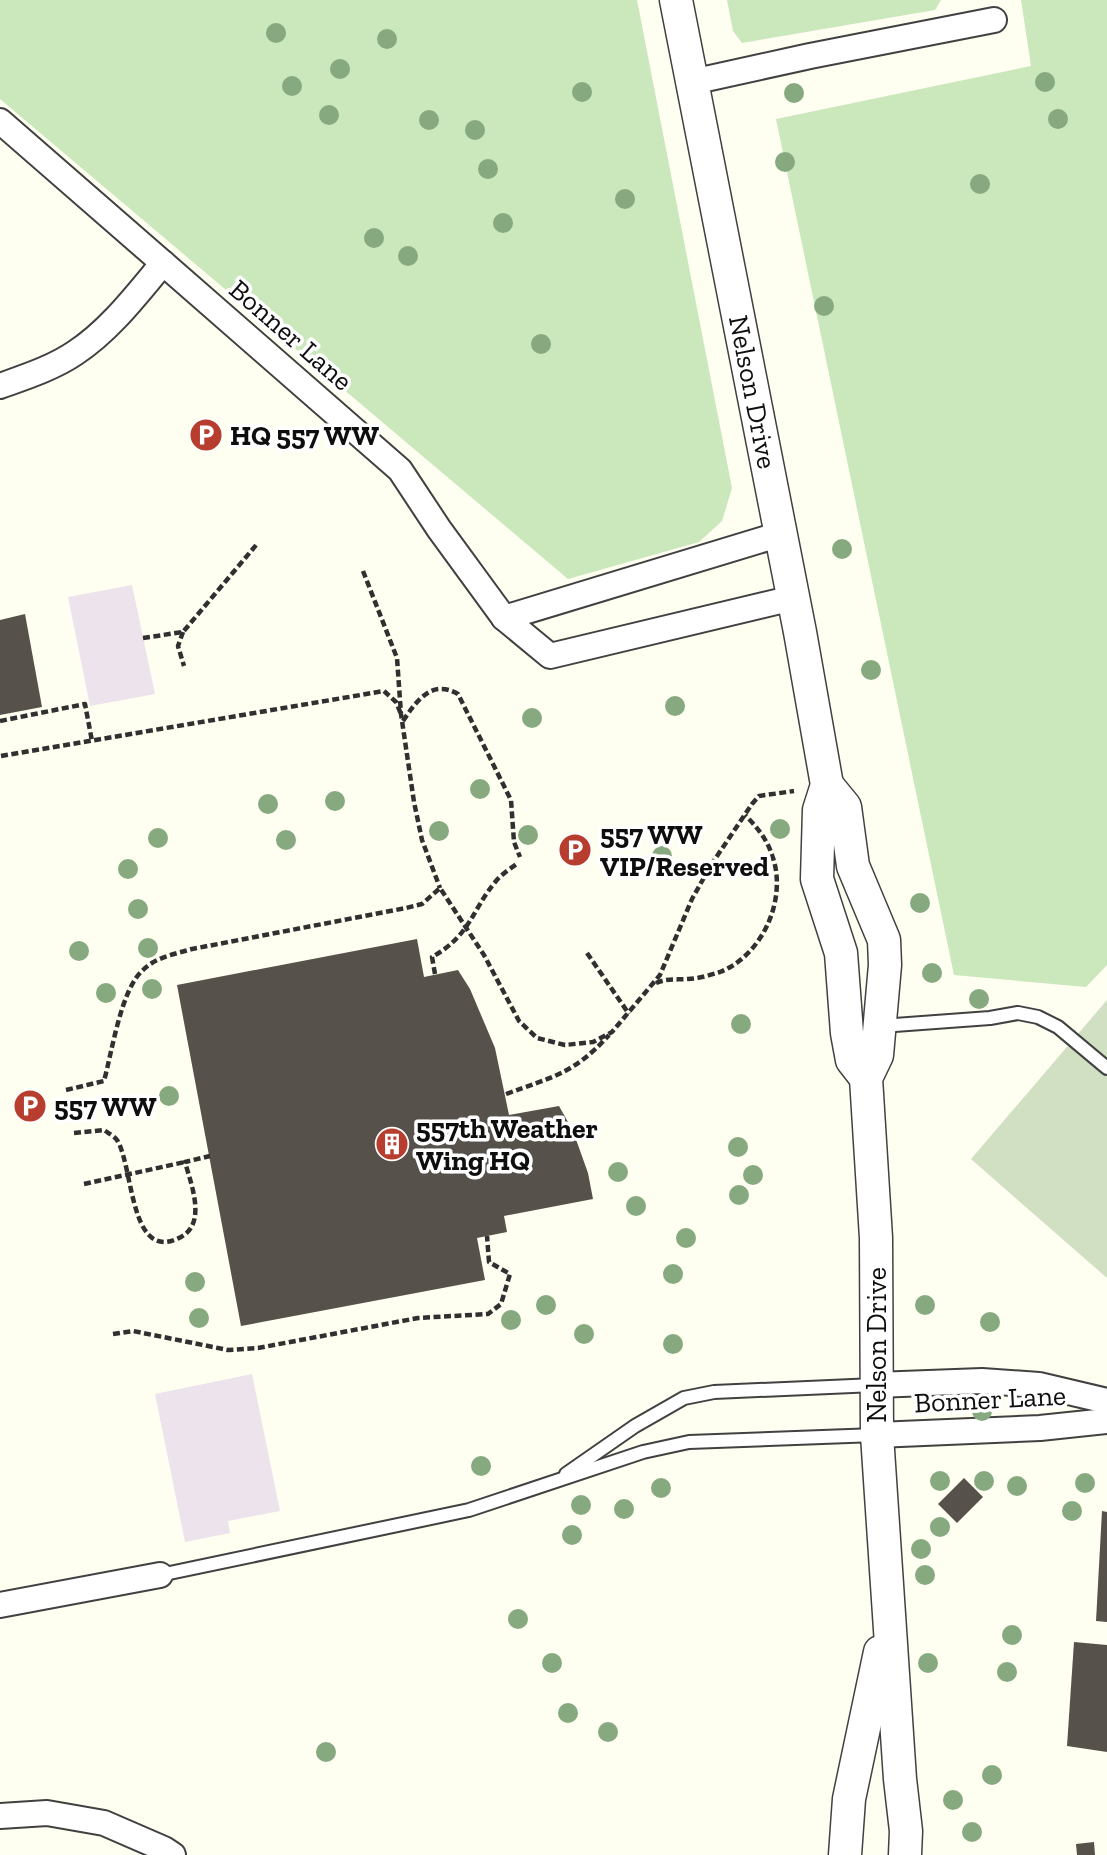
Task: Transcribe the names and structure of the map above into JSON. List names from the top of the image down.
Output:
{
  "streets": {
    "street": ["Bonner Lane", "Nelson Drive"]
  },
  "crossings": [
    ["Bonner Lane", "Nelson Drive"]
  ],
  "places": {
    "parking": ["HQ 557 WW", "557 WW VIP/Reserved", "557 WW"],
    "building": ["557th Weather Wing HQ"]
  }
}
